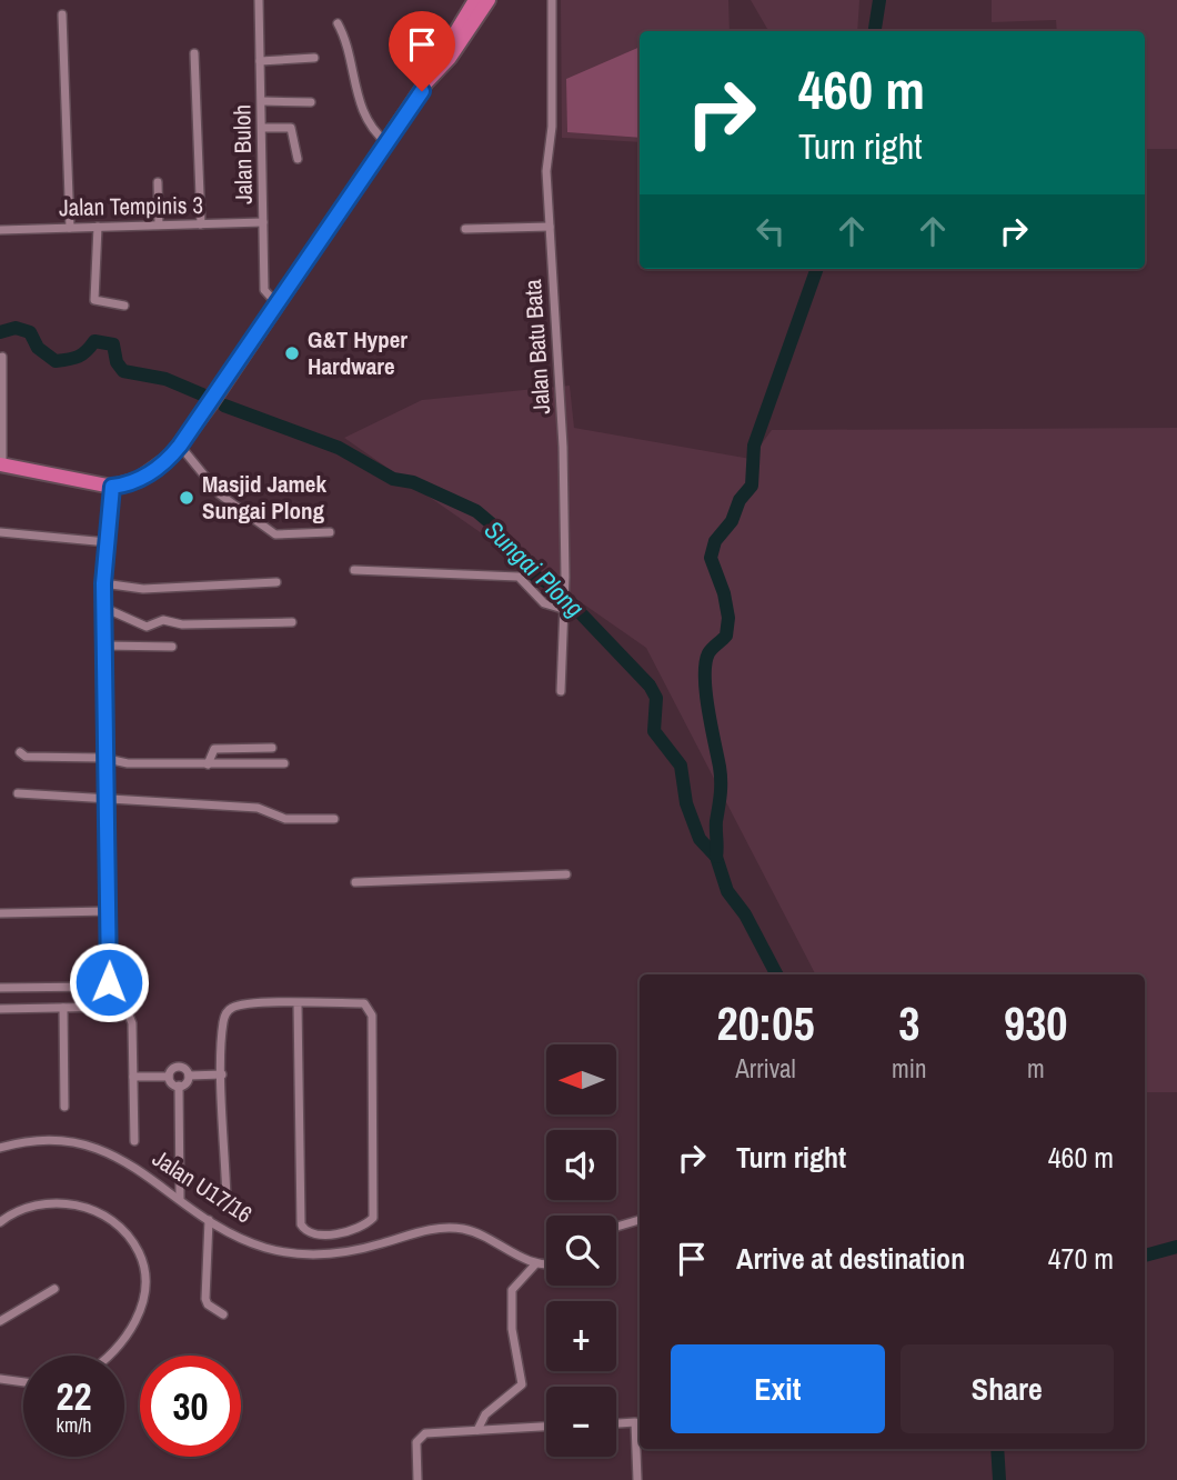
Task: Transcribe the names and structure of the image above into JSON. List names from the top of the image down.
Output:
{
  "streets": {
    "street": [
      "Jalan Buloh",
      "Jalan Tempinis 3",
      "Jalan Batu Bata",
      "Jalan U17/16"
    ]
  },
  "crossings": [
    ["Jalan Buloh", "Jalan Tempinis 3"]
  ],
  "water": ["Sungai Plong"],
  "places": ["G&T Hyper Hardware", "Masjid Jamek Sungai Plong"],
  "north": "left",
  "page": {
    "turn": ["460 m", "Turn right"],
    "eta": [
      "20:05",
      "Arrival",
      "3",
      "min",
      "930",
      "m"
    ],
    "map_buttons": ["+", "−"],
    "list": [
      {
        "name": "Turn right",
        "value": "460 m"
      },
      {
        "name": "Arrive at destination",
        "value": "470 m"
      }
    ],
    "buttons": ["Exit", "Share"],
    "speed": "22 km/h",
    "limit": "30"
  }
}
